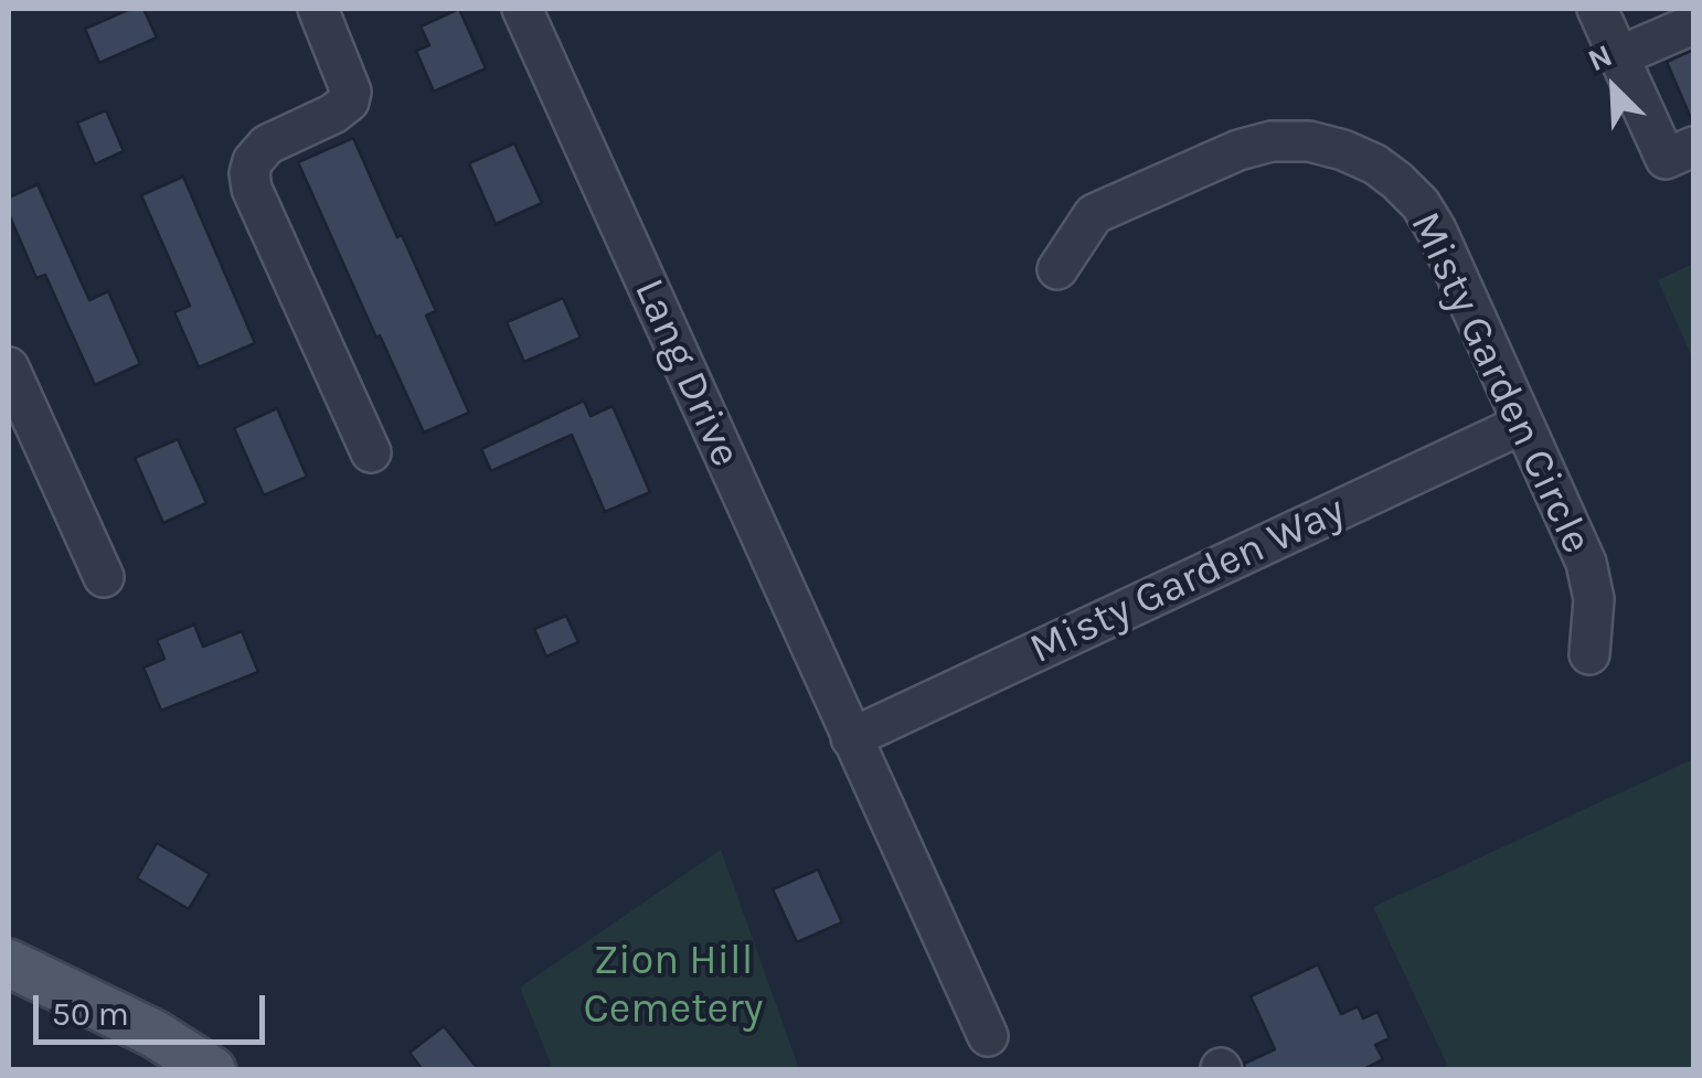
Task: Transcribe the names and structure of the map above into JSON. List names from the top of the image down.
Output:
{
  "streets": {
    "street": ["Lang Drive", "Misty Garden Circle", "Misty Garden Way"]
  },
  "crossings": [
    ["Lang Drive", "Misty Garden Way"],
    ["Misty Garden Circle", "Misty Garden Way"]
  ],
  "parks": ["Zion Hill Cemetery"],
  "scale_bar": "50 m",
  "north": "top left"
}
